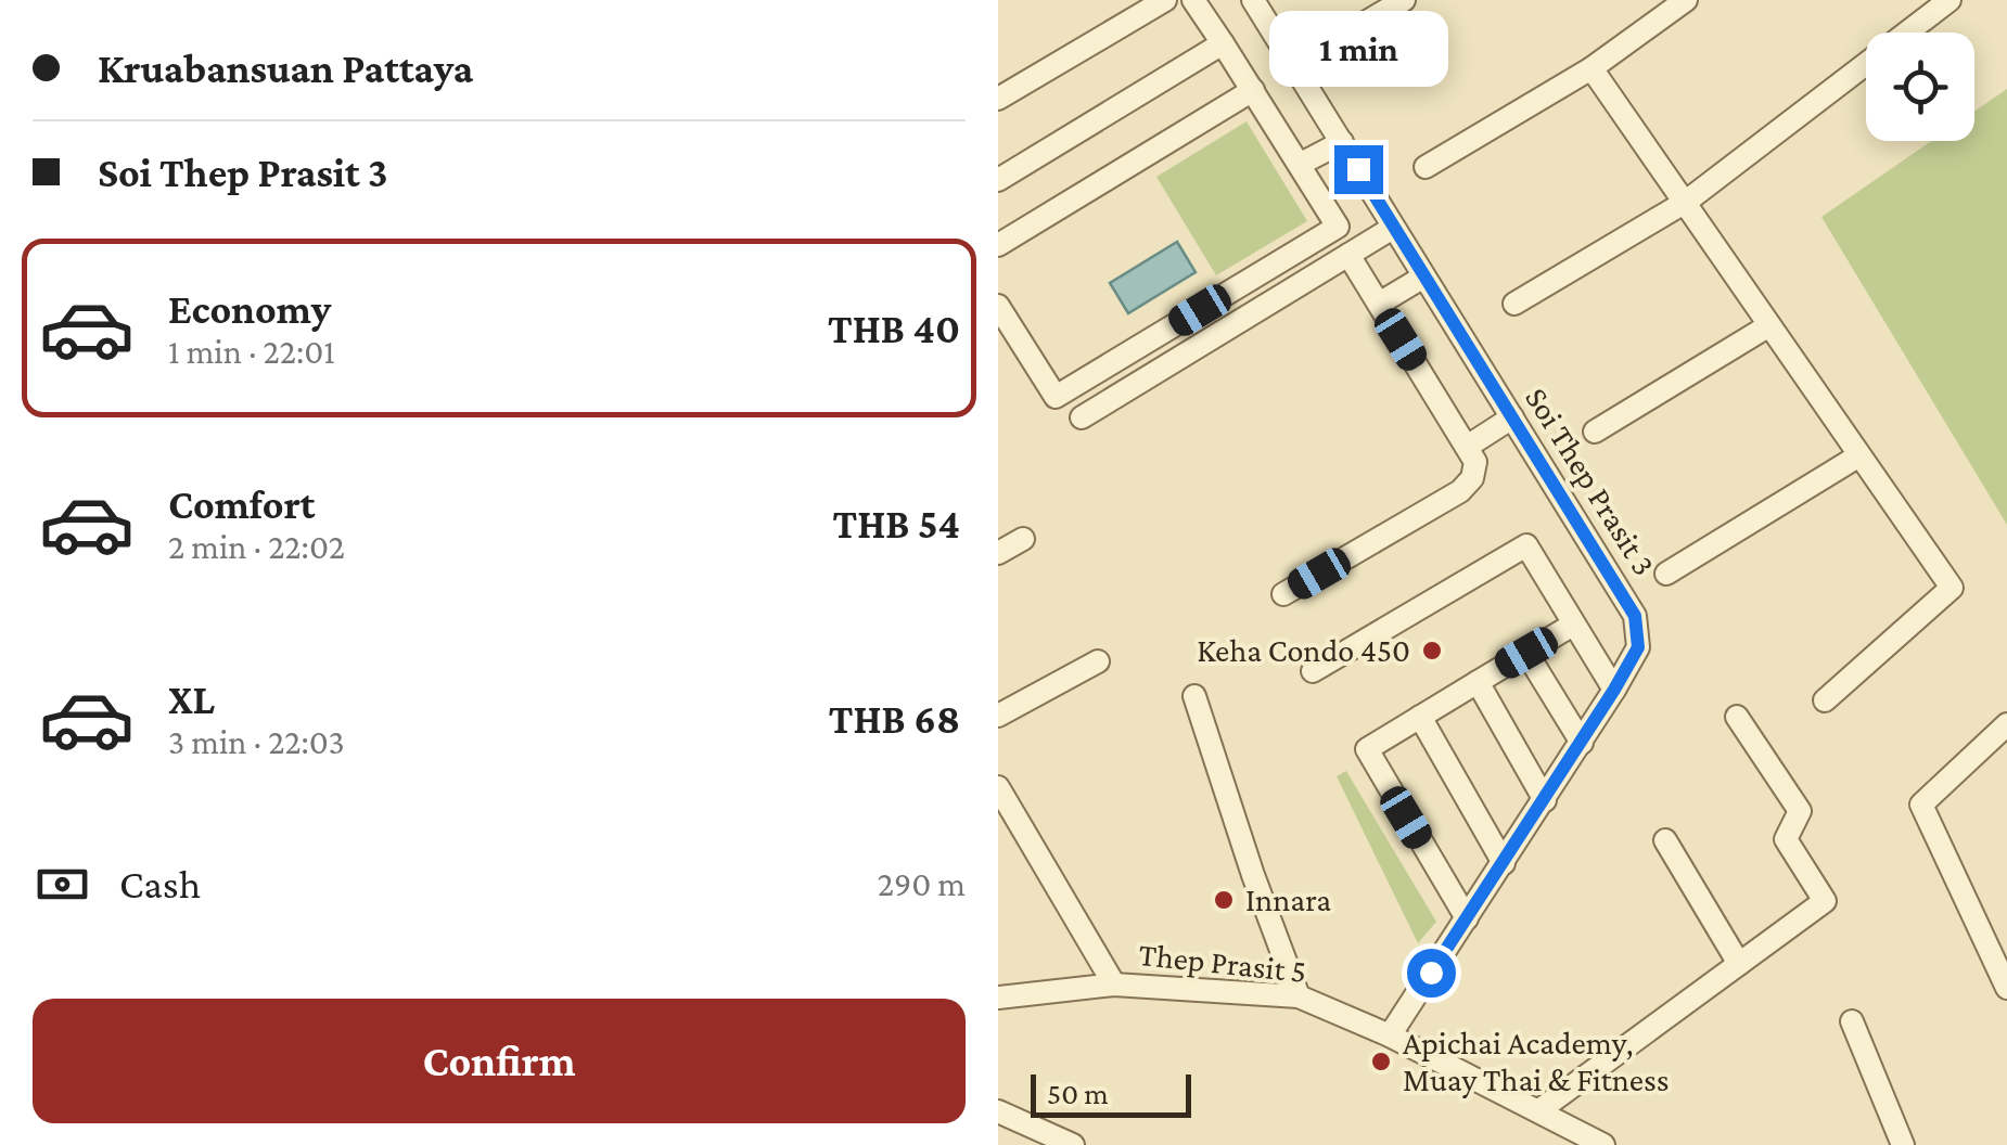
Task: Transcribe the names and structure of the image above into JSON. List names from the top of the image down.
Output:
{
  "streets": {
    "street": ["Soi Thep Prasit 3", "Thep Prasit 5"]
  },
  "crossings": [
    ["Soi Thep Prasit 3", "Thep Prasit 5"]
  ],
  "places": ["Keha Condo 450", "Innara", "Apichai Academy, Muay Thai & Fitness"],
  "scale_bar": "50 m",
  "page": {
    "banner": ["Kruabansuan Pattaya", "Soi Thep Prasit 3"],
    "bubble": "1 min",
    "list": [
      {
        "name": "Economy",
        "note": "1 min · 22:01",
        "value": "THB 40"
      },
      {
        "name": "Comfort",
        "note": "2 min · 22:02",
        "value": "THB 54"
      },
      {
        "name": "XL",
        "note": "3 min · 22:03",
        "value": "THB 68"
      }
    ],
    "pay": ["Cash", "290 m"],
    "buttons": "Confirm",
    "scale": "50 m"
  }
}
